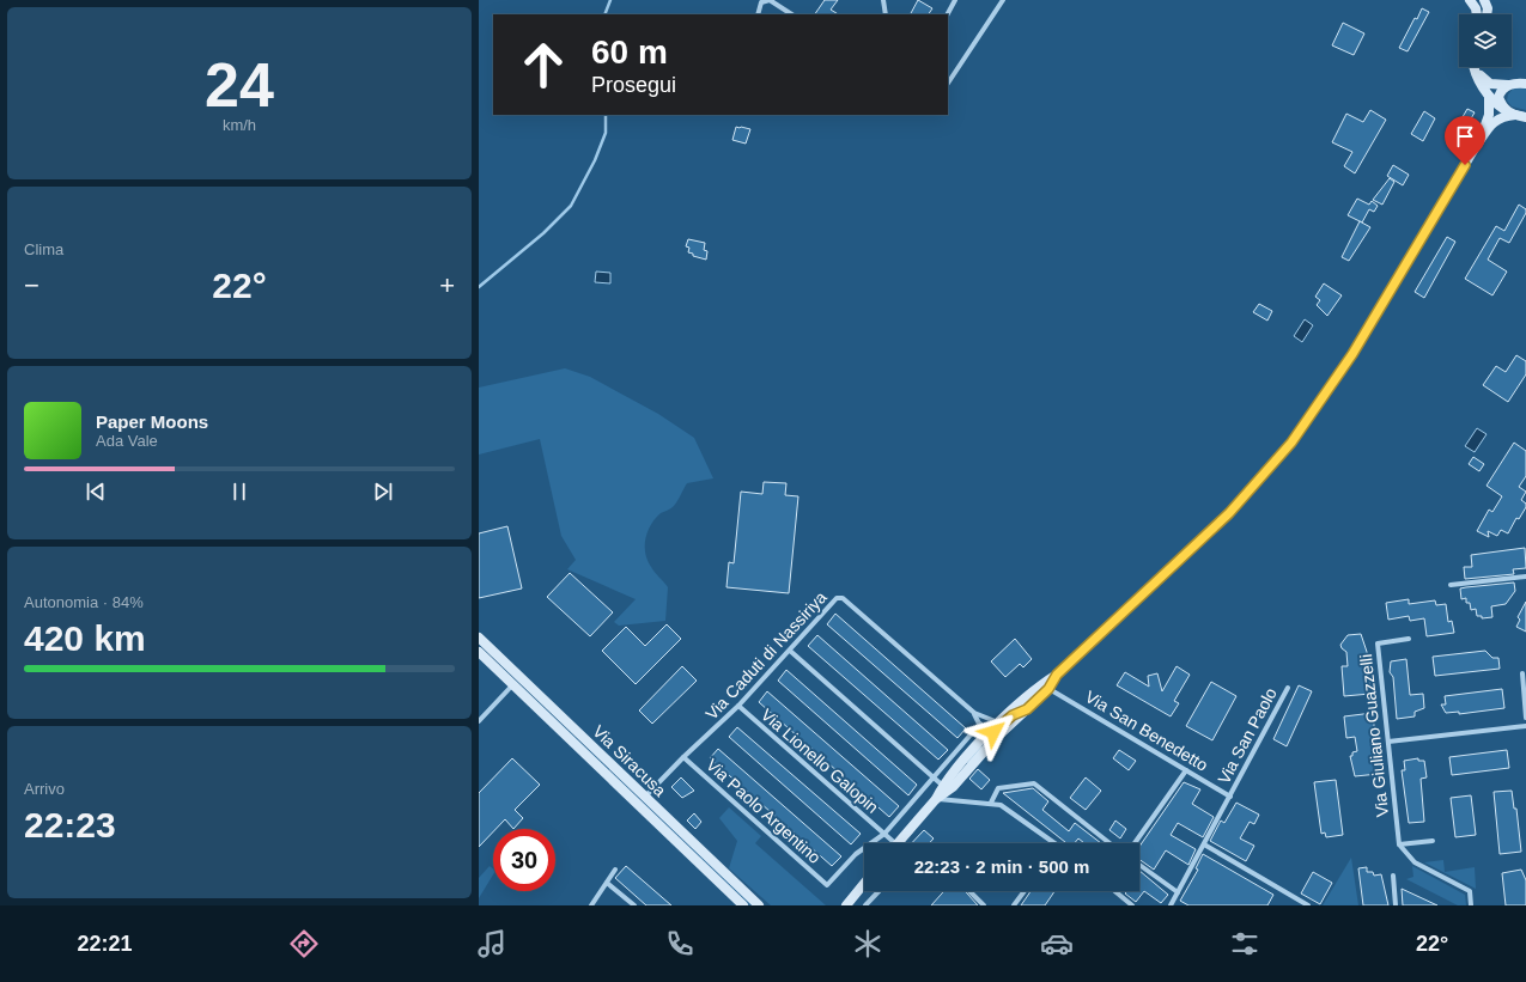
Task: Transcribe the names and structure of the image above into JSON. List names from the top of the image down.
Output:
{
  "streets": {
    "street": [
      "Via Caduti di Nassiriya",
      "Via San Benedetto",
      "Via San Paolo",
      "Via Giuliano Guazzelli",
      "Via Siracusa",
      "Via Lionello Galopin",
      "Via Paolo Argentino"
    ]
  },
  "crossings": [
    ["Via Caduti di Nassiriya", "Via Siracusa"],
    ["Via Caduti di Nassiriya", "Via Lionello Galopin"],
    ["Via Caduti di Nassiriya", "Via Paolo Argentino"],
    ["Via San Benedetto", "Via San Paolo"],
    ["Via Lionello Galopin", "Via Paolo Argentino"]
  ],
  "page": {
    "tile": [
      ["24", "km/h"],
      "Clima",
      ["Autonomia · 84%", "420 km"],
      ["Arrivo", "22:23"]
    ],
    "turn": ["60 m", "Prosegui"],
    "heat": ["−", "22°", "+"],
    "song": ["Paper Moons", "Ada Vale"],
    "limit": "30",
    "trip": "22:23 · 2 min · 500 m",
    "tabs": ["22:21", "22°"]
  }
}
